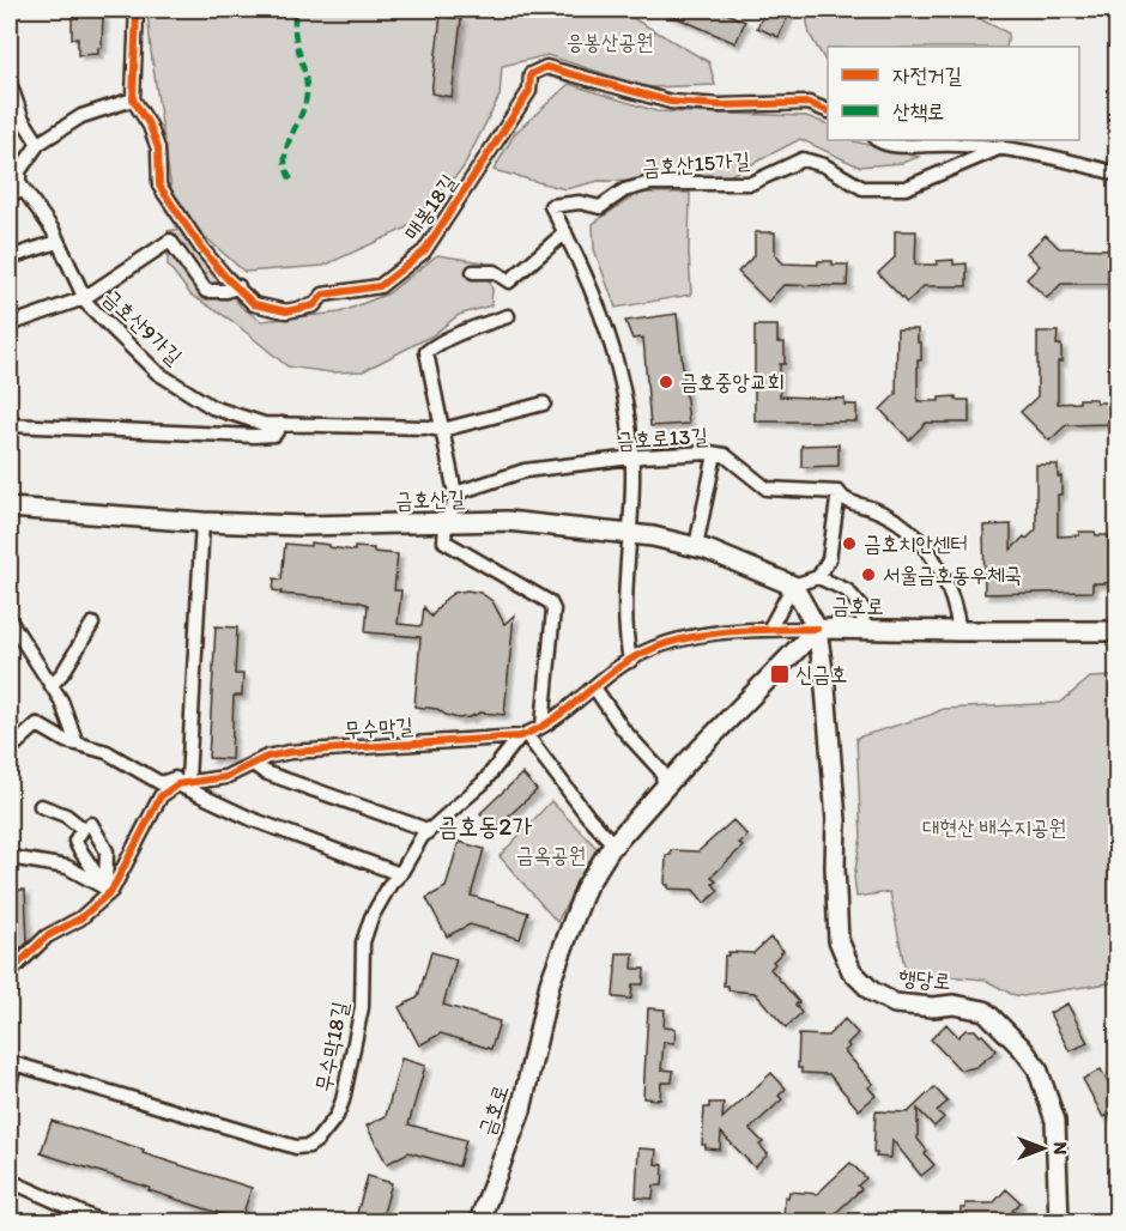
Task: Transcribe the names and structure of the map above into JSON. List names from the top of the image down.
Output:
{
  "streets": {
    "street": [
      "금호산15가길",
      "매봉18길",
      "금호산9가길",
      "금호로13길",
      "금호산길",
      "금호로",
      "무수막길",
      "행당로",
      "무수막18길"
    ]
  },
  "crossings": [
    ["금호로13길", "금호로"],
    ["금호로", "무수막길"],
    ["금호로", "행당로"],
    ["무수막길", "행당로"],
    ["무수막길", "무수막18길"]
  ],
  "districts": ["금호동2가"],
  "parks": ["응봉산공원", "대현산 배수지공원", "금옥공원"],
  "places": {
    "other": ["금호중앙교회", "금호치안센터", "서울금호동우체국"],
    "transit": ["신금호"]
  },
  "legend": ["자전거길", "산책로"],
  "north": "right"
}
